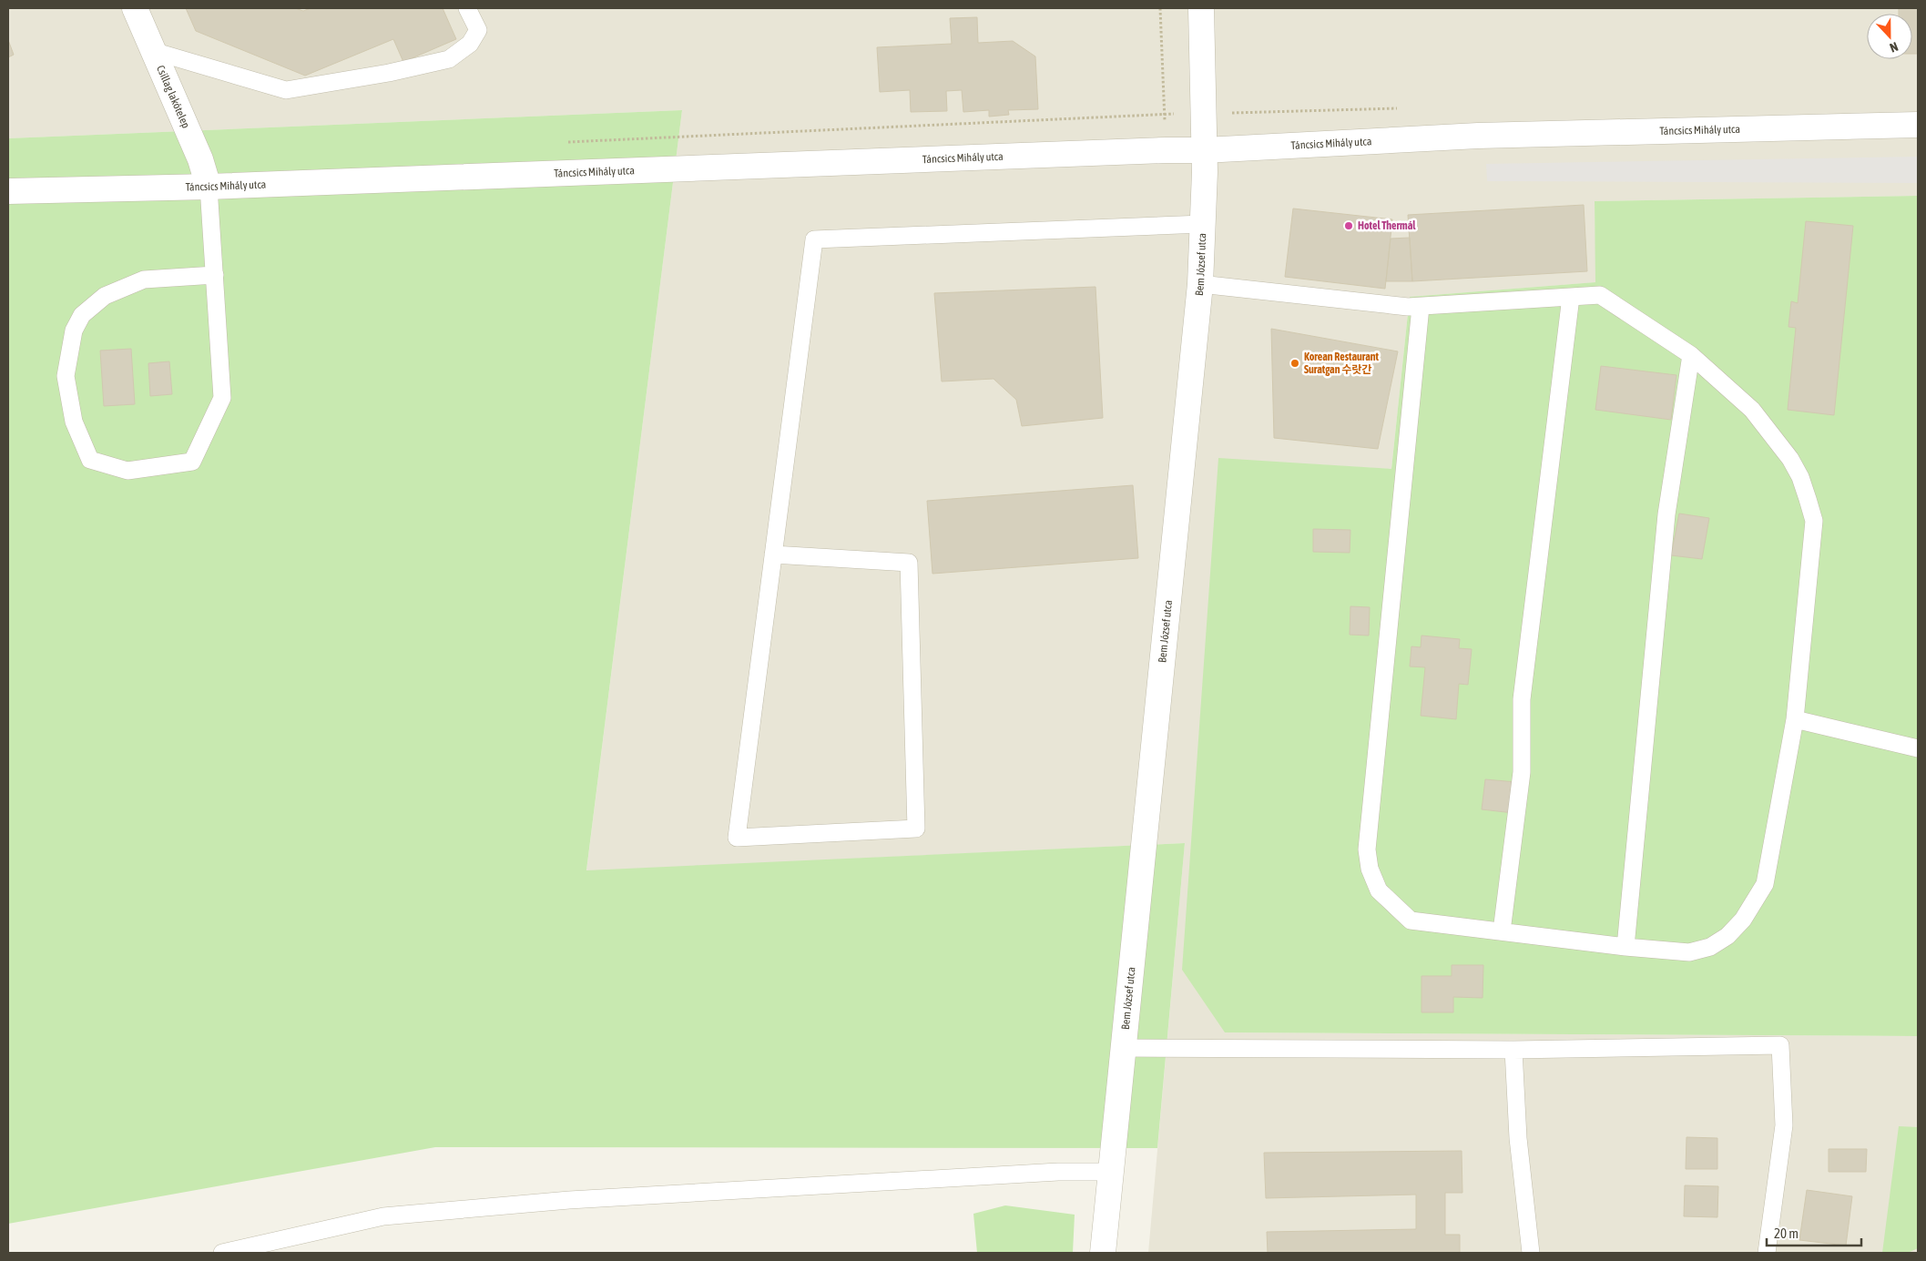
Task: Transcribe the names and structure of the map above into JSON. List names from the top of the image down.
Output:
{
  "streets": {
    "street": ["Csillag lakótelep", "Táncsics Mihály utca", "Bem József utca"]
  },
  "crossings": [
    ["Csillag lakótelep", "Táncsics Mihály utca"],
    ["Táncsics Mihály utca", "Bem József utca"]
  ],
  "places": ["Hotel Thermál", "Korean Restaurant Suratgan 수랏간"],
  "scale_bar": "20 m",
  "north": "bottom"
}
